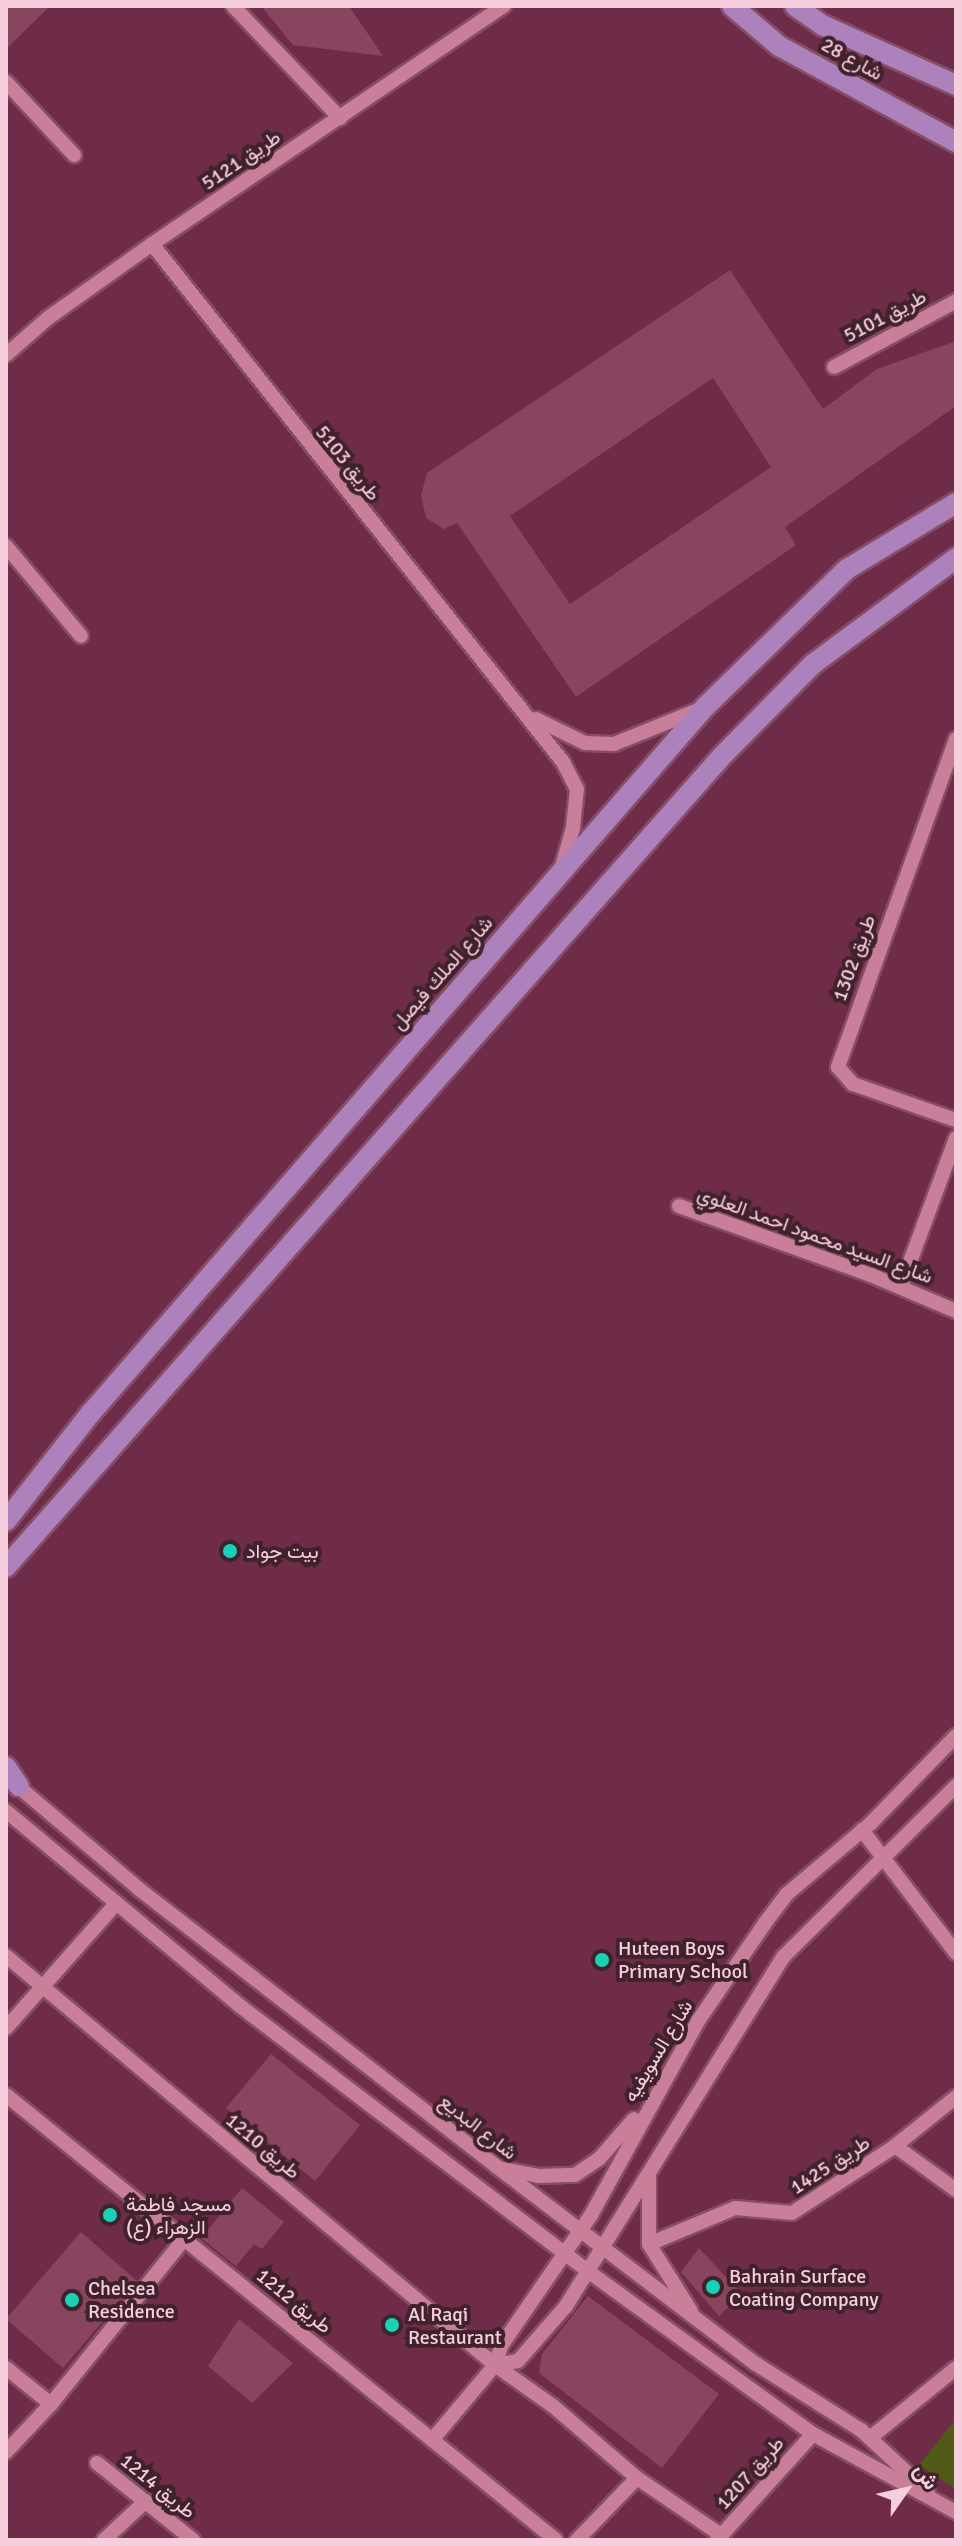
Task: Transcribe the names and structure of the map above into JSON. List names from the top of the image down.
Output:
{
  "streets": {
    "main road": ["شارع 28", "شارع الملك فيصل"],
    "street": [
      "طريق 5121",
      "طريق 5101",
      "طريق 5103",
      "طريق 1302",
      "شارع السيد محمود احمد العلوي",
      "شارع السويفيه",
      "شارع البديع",
      "طريق 1210",
      "طريق 1425",
      "طريق 1212",
      "طريق 1207",
      "طريق 1214"
    ]
  },
  "crossings": [
    ["طريق 5121", "طريق 5103"],
    ["طريق 5103", "شارع الملك فيصل"],
    ["شارع السويفيه", "شارع البديع"],
    ["شارع البديع", "طريق 1207"],
    ["طريق 1210", "طريق 1207"]
  ],
  "places": [
    "بيت جواد",
    "Huteen Boys Primary School",
    "مسجد فاطمة الزهراء (ع)",
    "Bahrain Surface Coating Company",
    "Chelsea Residence",
    "Al Raqi Restaurant"
  ],
  "north": "top right"
}
